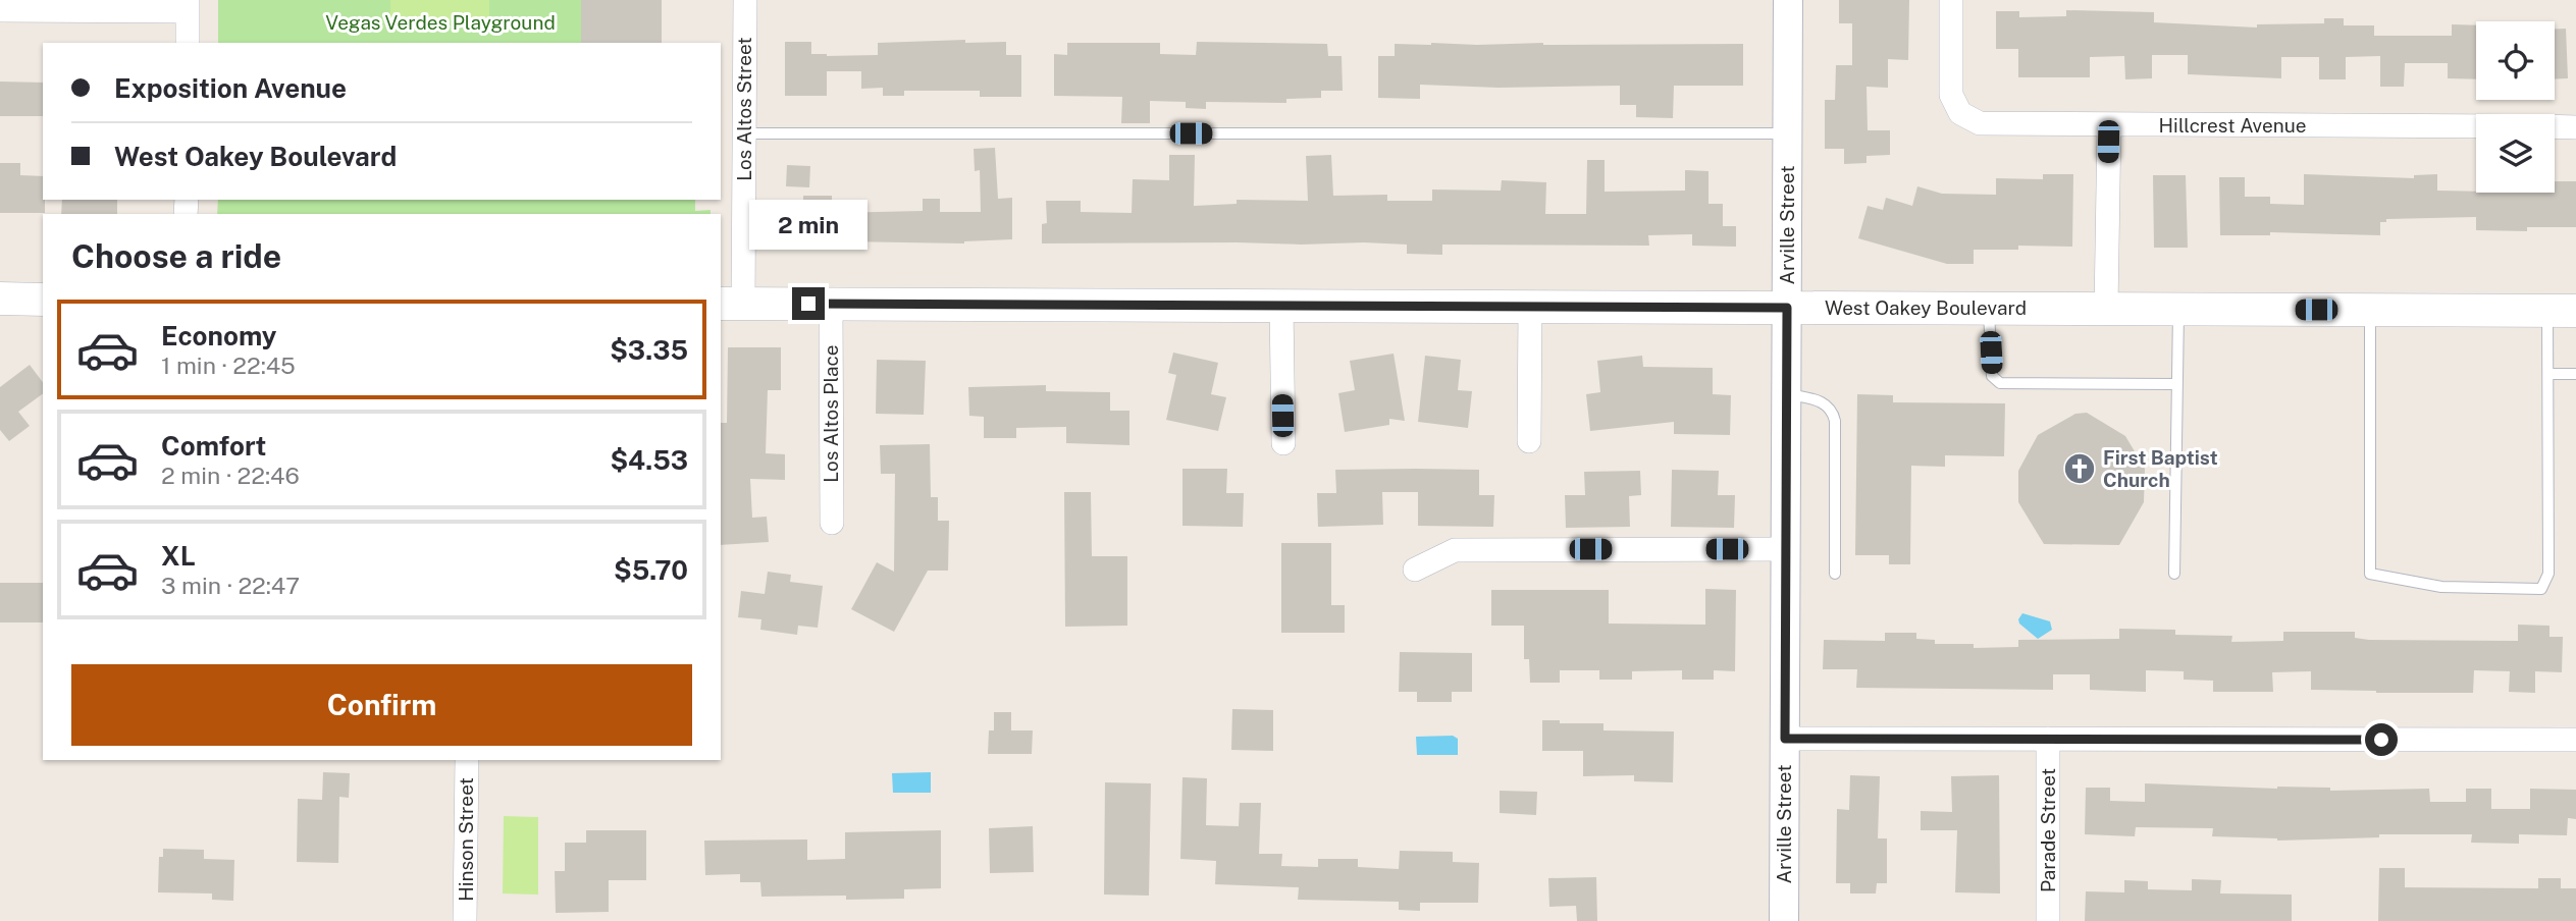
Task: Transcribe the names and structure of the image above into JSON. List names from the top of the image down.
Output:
{
  "streets": {
    "main road": ["West Oakey Boulevard"],
    "street": [
      "Los Altos Street",
      "Hillcrest Avenue",
      "Arville Street",
      "Los Altos Place",
      "Parade Street",
      "Hinson Street"
    ]
  },
  "crossings": [
    ["Los Altos Street", "West Oakey Boulevard"],
    ["Arville Street", "West Oakey Boulevard"],
    ["West Oakey Boulevard", "Los Altos Place"]
  ],
  "parks": ["Vegas Verdes Playground"],
  "places": {
    "church": ["First Baptist Church"]
  },
  "page": {
    "banner": ["Exposition Avenue", "West Oakey Boulevard"],
    "bubble": "2 min",
    "heading": "Choose a ride",
    "list": [
      {
        "name": "Economy",
        "note": "1 min · 22:45",
        "value": "$3.35"
      },
      {
        "name": "Comfort",
        "note": "2 min · 22:46",
        "value": "$4.53"
      },
      {
        "name": "XL",
        "note": "3 min · 22:47",
        "value": "$5.70"
      }
    ],
    "buttons": "Confirm"
  }
}
